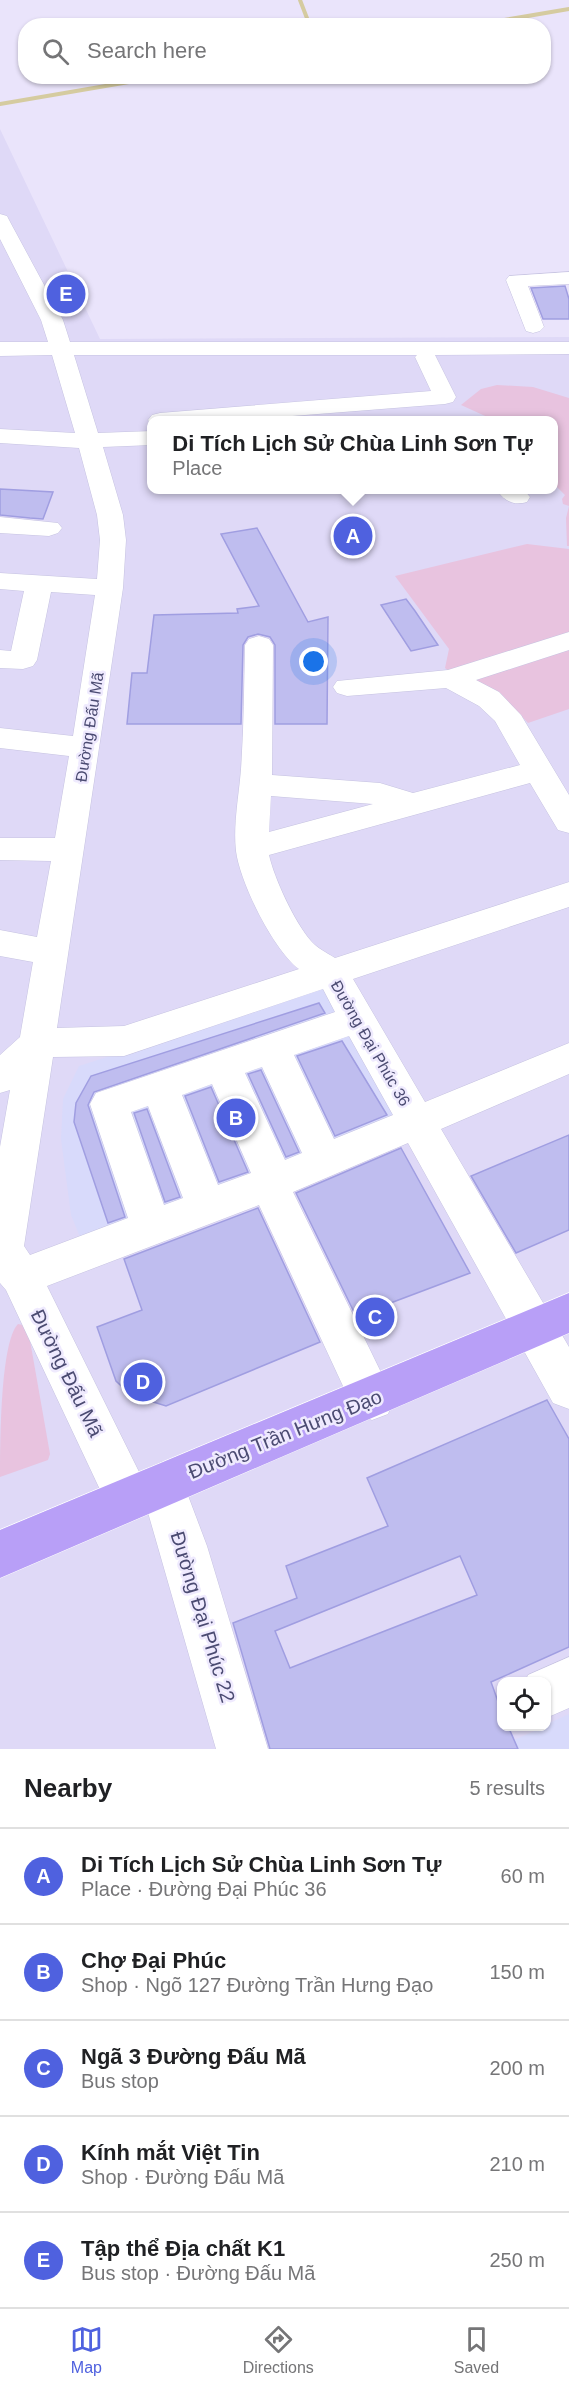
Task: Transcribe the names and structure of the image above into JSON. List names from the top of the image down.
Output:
{
  "streets": {
    "main road": ["Đường Trần Hưng Đạo"],
    "street": ["Đường Đấu Mã", "Đường Đại Phúc 36", "Đường Đại Phúc 22"]
  },
  "crossings": [
    ["Đường Đấu Mã", "Đường Trần Hưng Đạo"],
    ["Đường Đấu Mã", "Đường Đại Phúc 22"],
    ["Đường Đại Phúc 36", "Đường Trần Hưng Đạo"],
    ["Đường Trần Hưng Đạo", "Đường Đại Phúc 22"]
  ],
  "page": {
    "search": "Search here",
    "pins": [
      "E",
      "A",
      "B",
      "C",
      "D"
    ],
    "popup": ["Di Tích Lịch Sử Chùa Linh Sơn Tự", "Place"],
    "heading": ["Nearby", "5 results"],
    "list": [
      {
        "mark": "A",
        "name": "Di Tích Lịch Sử Chùa Linh Sơn Tự",
        "note": "Place · Đường Đại Phúc 36",
        "value": "60 m"
      },
      {
        "mark": "B",
        "name": "Chợ Đại Phúc",
        "note": "Shop · Ngõ 127 Đường Trần Hưng Đạo",
        "value": "150 m"
      },
      {
        "mark": "C",
        "name": "Ngã 3 Đường Đấu Mã",
        "note": "Bus stop",
        "value": "200 m"
      },
      {
        "mark": "D",
        "name": "Kính mắt Việt Tin",
        "note": "Shop · Đường Đấu Mã",
        "value": "210 m"
      },
      {
        "mark": "E",
        "name": "Tập thể Địa chất K1",
        "note": "Bus stop · Đường Đấu Mã",
        "value": "250 m"
      }
    ],
    "nav": ["Map", "Directions", "Saved"]
  }
}
